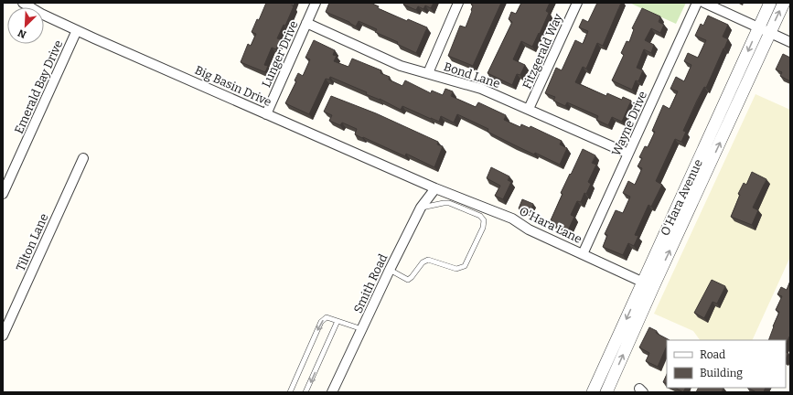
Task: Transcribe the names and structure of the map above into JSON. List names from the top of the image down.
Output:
{
  "streets": {
    "street": [
      "Fitzgerald Way",
      "Lunger Drive",
      "Bond Lane",
      "Big Basin Drive",
      "Emerald Bay Drive",
      "Wayne Drive",
      "O'Hara Avenue",
      "O'Hara Lane",
      "Tilton Lane",
      "Smith Road"
    ]
  },
  "crossings": [
    ["Fitzgerald Way", "Bond Lane"],
    ["Lunger Drive", "Bond Lane"],
    ["Lunger Drive", "Big Basin Drive"],
    ["Bond Lane", "Wayne Drive"],
    ["Big Basin Drive", "Emerald Bay Drive"],
    ["Big Basin Drive", "O'Hara Lane"],
    ["Big Basin Drive", "Smith Road"],
    ["Wayne Drive", "O'Hara Lane"],
    ["O'Hara Avenue", "O'Hara Lane"],
    ["O'Hara Lane", "Smith Road"]
  ],
  "legend": ["Road", "Building"],
  "north": "bottom left"
}
